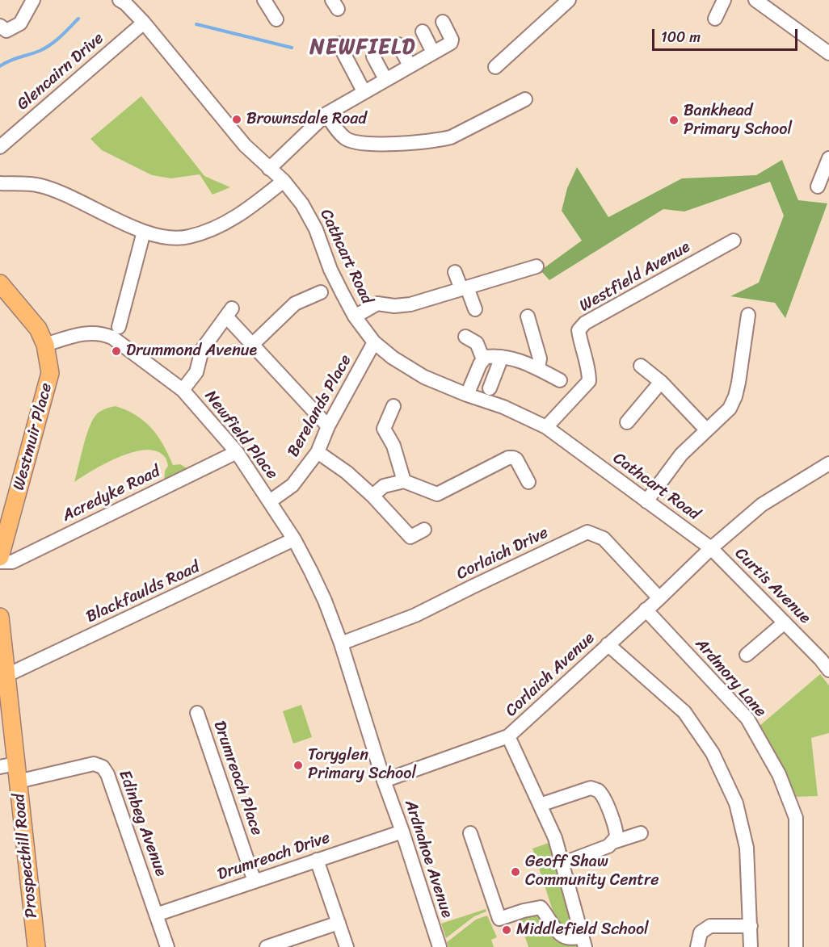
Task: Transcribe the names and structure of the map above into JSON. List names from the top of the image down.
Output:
{
  "streets": {
    "main road": ["Westmuir Place", "Prospecthill Road"],
    "street": [
      "Glencairn Drive",
      "Cathcart Road",
      "Westfield Avenue",
      "Berelands Place",
      "Newfield Place",
      "Acredyke Road",
      "Corlaich Drive",
      "Curtis Avenue",
      "Blackfaulds Road",
      "Corlaich Avenue",
      "Ardmory Lane",
      "Drumreoch Place",
      "Edinbeg Avenue",
      "Drumreoch Drive",
      "Ardnahoe Avenue"
    ]
  },
  "crossings": [
    ["Glencairn Drive", "Cathcart Road"],
    ["Cathcart Road", "Westfield Avenue"],
    ["Cathcart Road", "Berelands Place"],
    ["Cathcart Road", "Curtis Avenue"],
    ["Cathcart Road", "Corlaich Avenue"],
    ["Berelands Place", "Newfield Place"],
    ["Newfield Place", "Westmuir Place"],
    ["Newfield Place", "Acredyke Road"],
    ["Newfield Place", "Corlaich Drive"],
    ["Newfield Place", "Blackfaulds Road"],
    ["Newfield Place", "Ardnahoe Avenue"],
    ["Corlaich Drive", "Corlaich Avenue"],
    ["Corlaich Drive", "Ardnahoe Avenue"],
    ["Curtis Avenue", "Corlaich Avenue"],
    ["Corlaich Avenue", "Ardmory Lane"],
    ["Corlaich Avenue", "Ardnahoe Avenue"],
    ["Drumreoch Place", "Drumreoch Drive"],
    ["Edinbeg Avenue", "Prospecthill Road"],
    ["Edinbeg Avenue", "Drumreoch Drive"],
    ["Drumreoch Drive", "Ardnahoe Avenue"]
  ],
  "districts": ["NEWFIELD"],
  "places": [
    "Brownsdale Road",
    "Bankhead Primary School",
    "Drummond Avenue",
    "Toryglen Primary School",
    "Geoff Shaw Community Centre",
    "Middlefield School"
  ],
  "scale_bar": "100 m"
}
